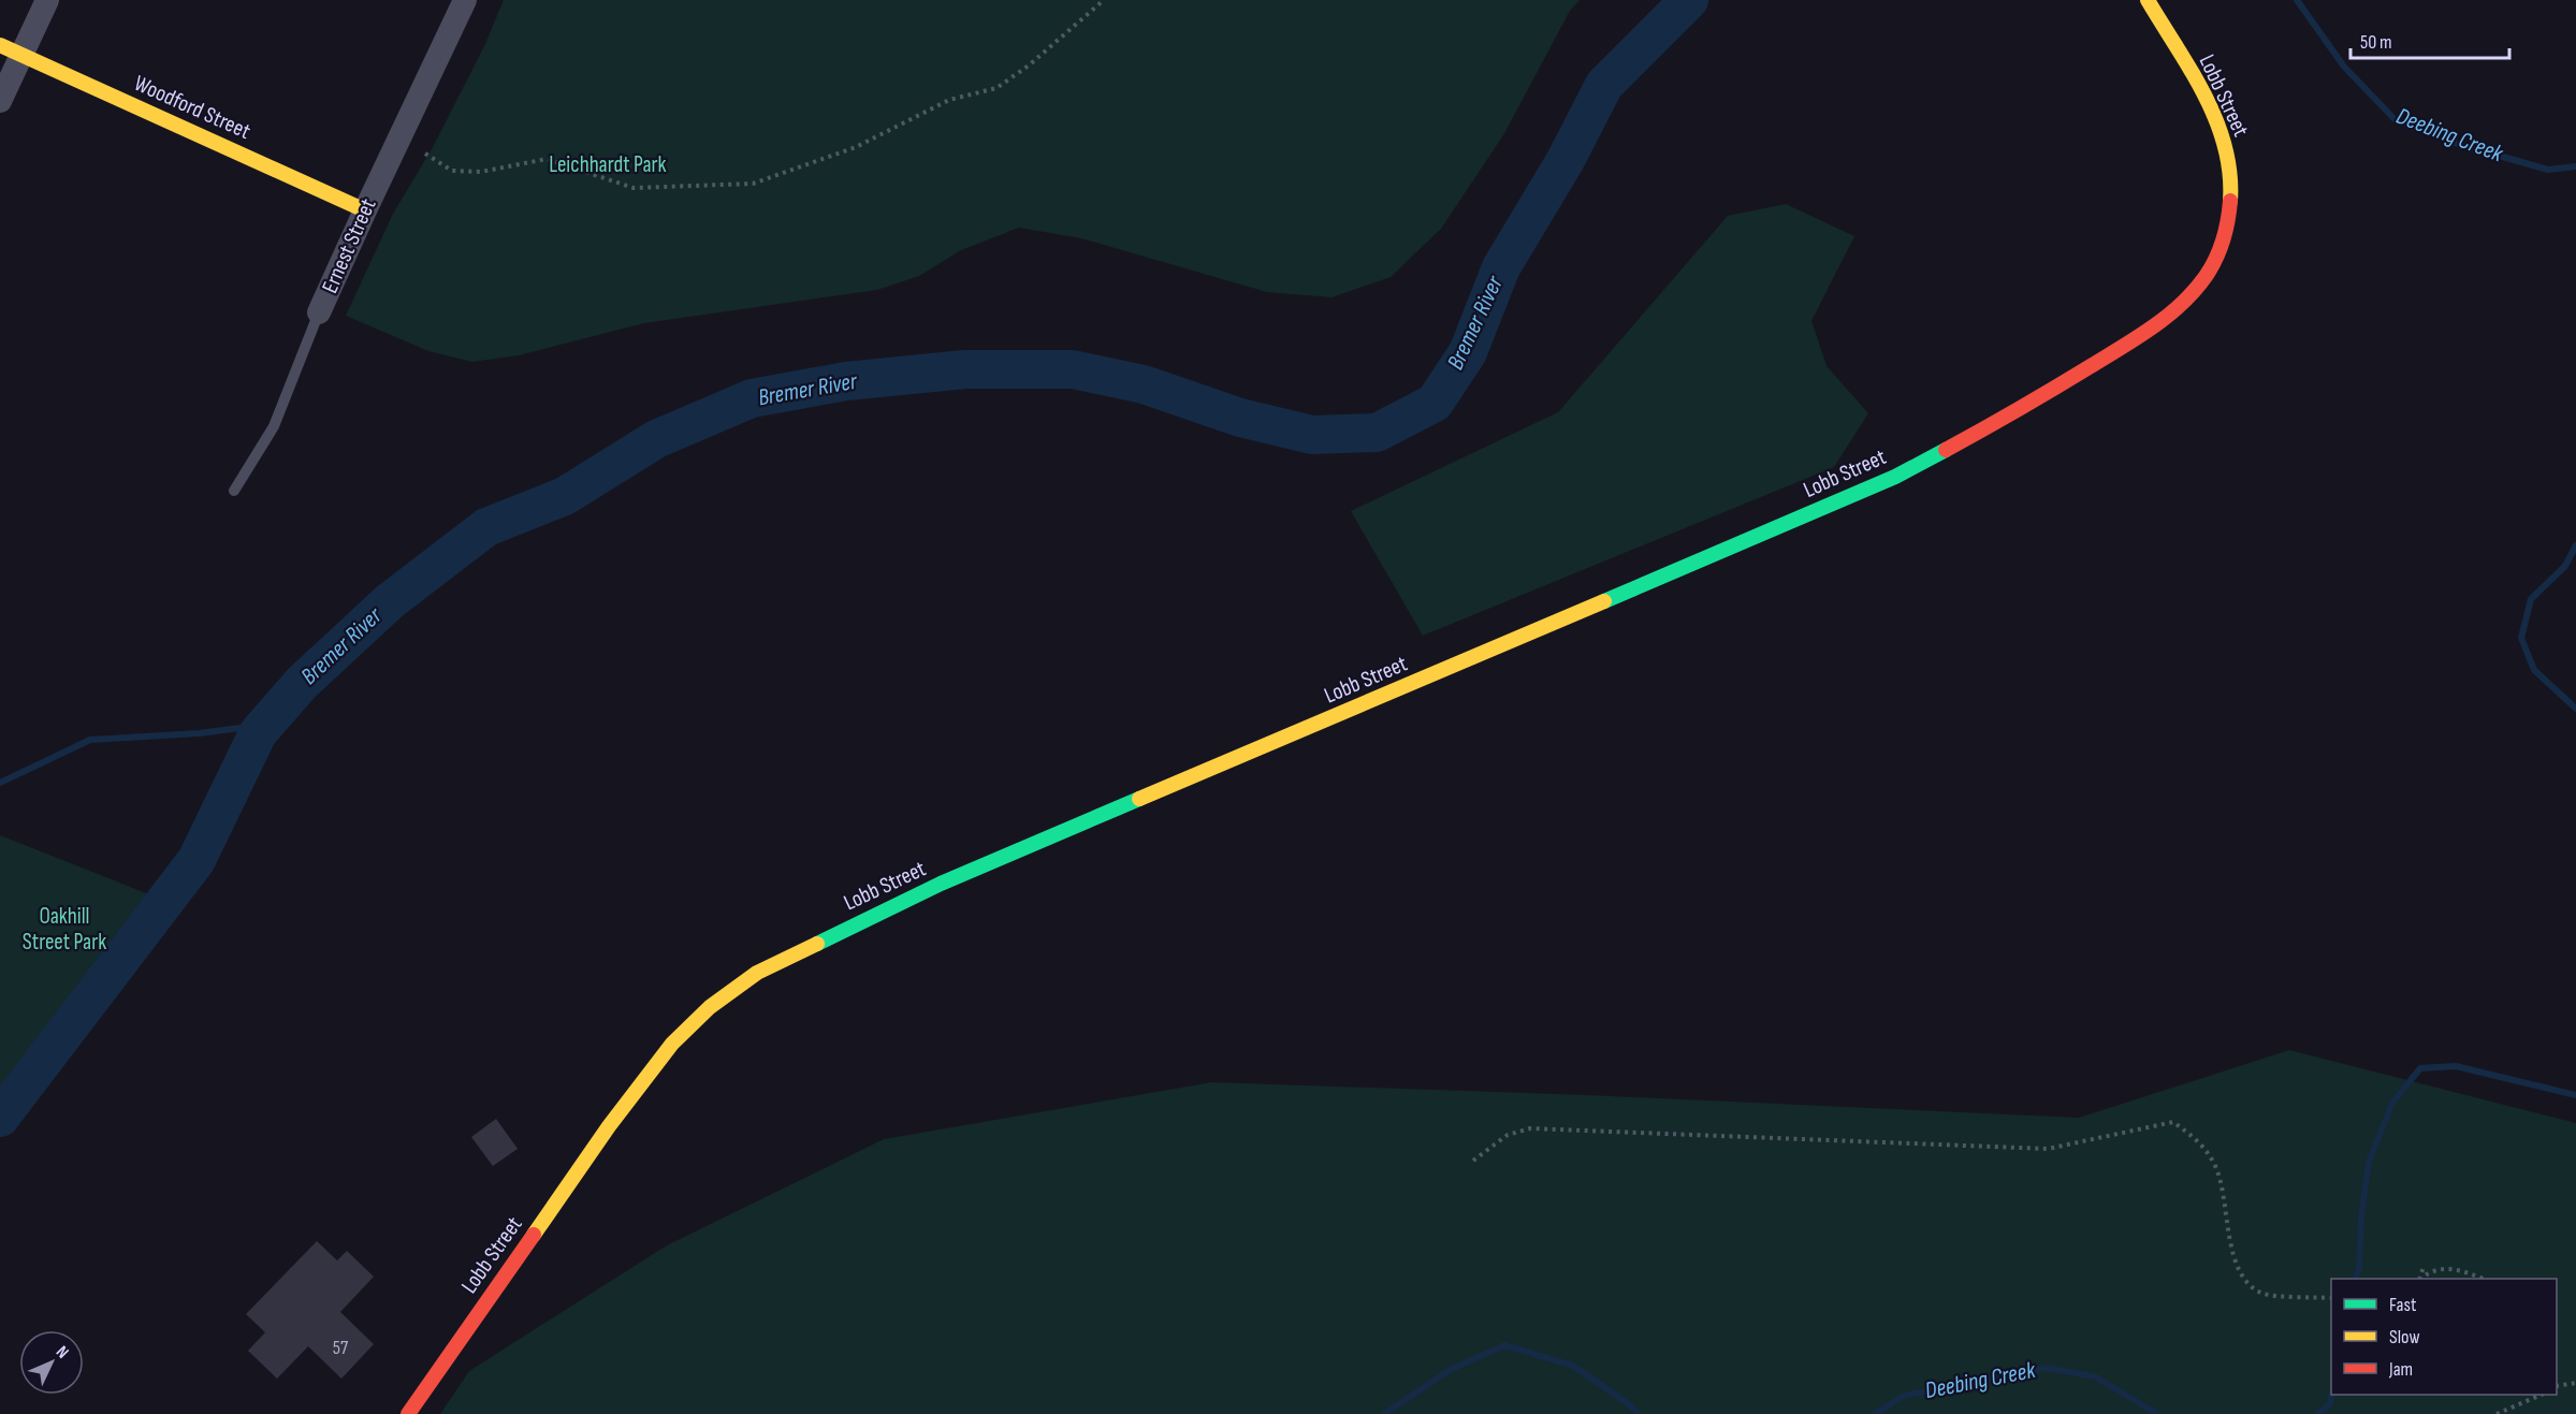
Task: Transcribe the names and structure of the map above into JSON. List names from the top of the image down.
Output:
{
  "streets": {
    "main road": ["Lobb Street", "Woodford Street"],
    "street": ["Ernest Street"]
  },
  "crossings": [
    ["Woodford Street", "Ernest Street"]
  ],
  "water": ["Deebing Creek", "Bremer River"],
  "parks": ["Leichhardt Park", "Oakhill Street Park"],
  "house_numbers": ["57"],
  "legend": ["Fast", "Slow", "Jam"],
  "scale_bar": "50 m",
  "north": "top right"
}
